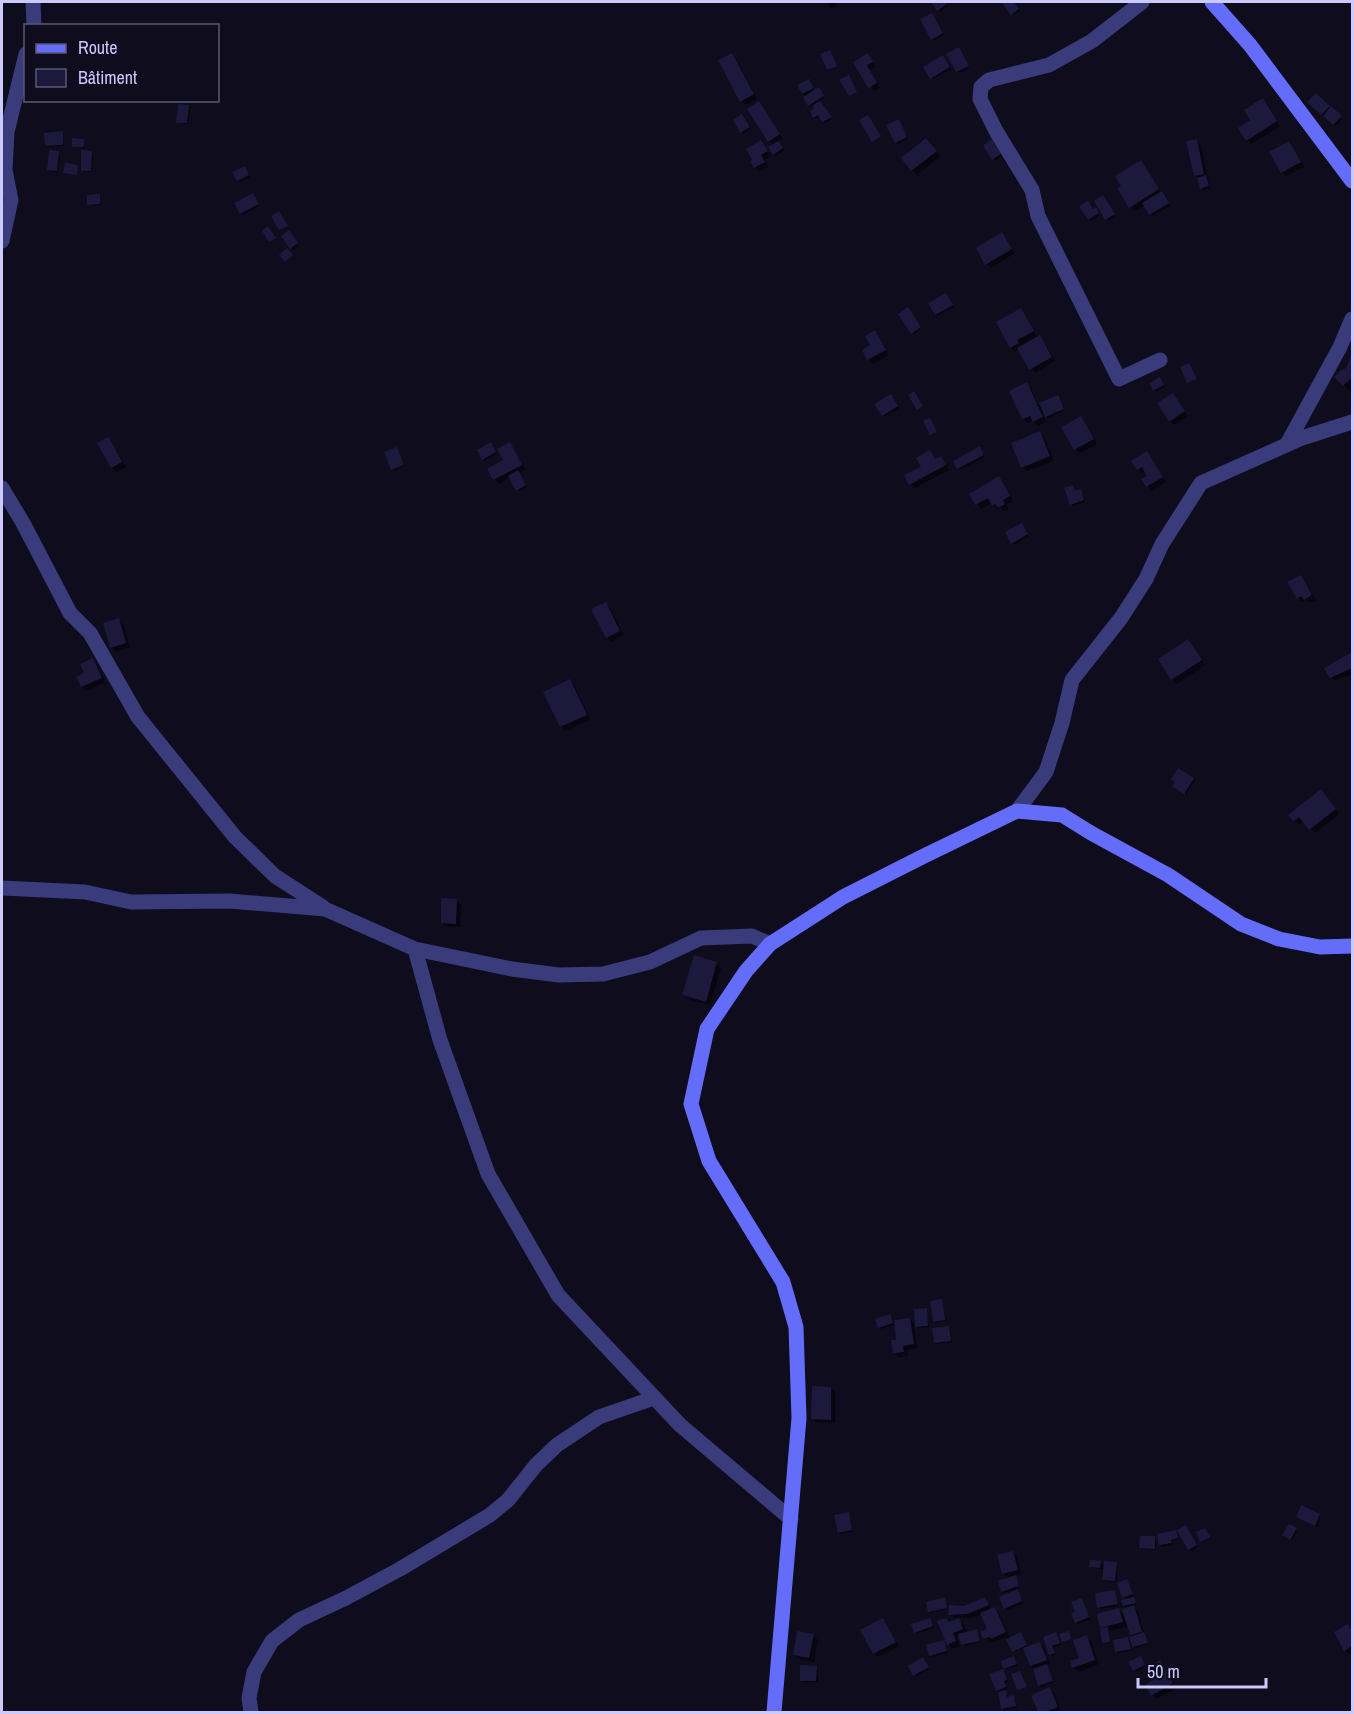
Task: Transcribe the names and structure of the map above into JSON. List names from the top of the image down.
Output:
{
  "legend": ["Route", "Bâtiment"],
  "scale_bar": "50 m"
}
